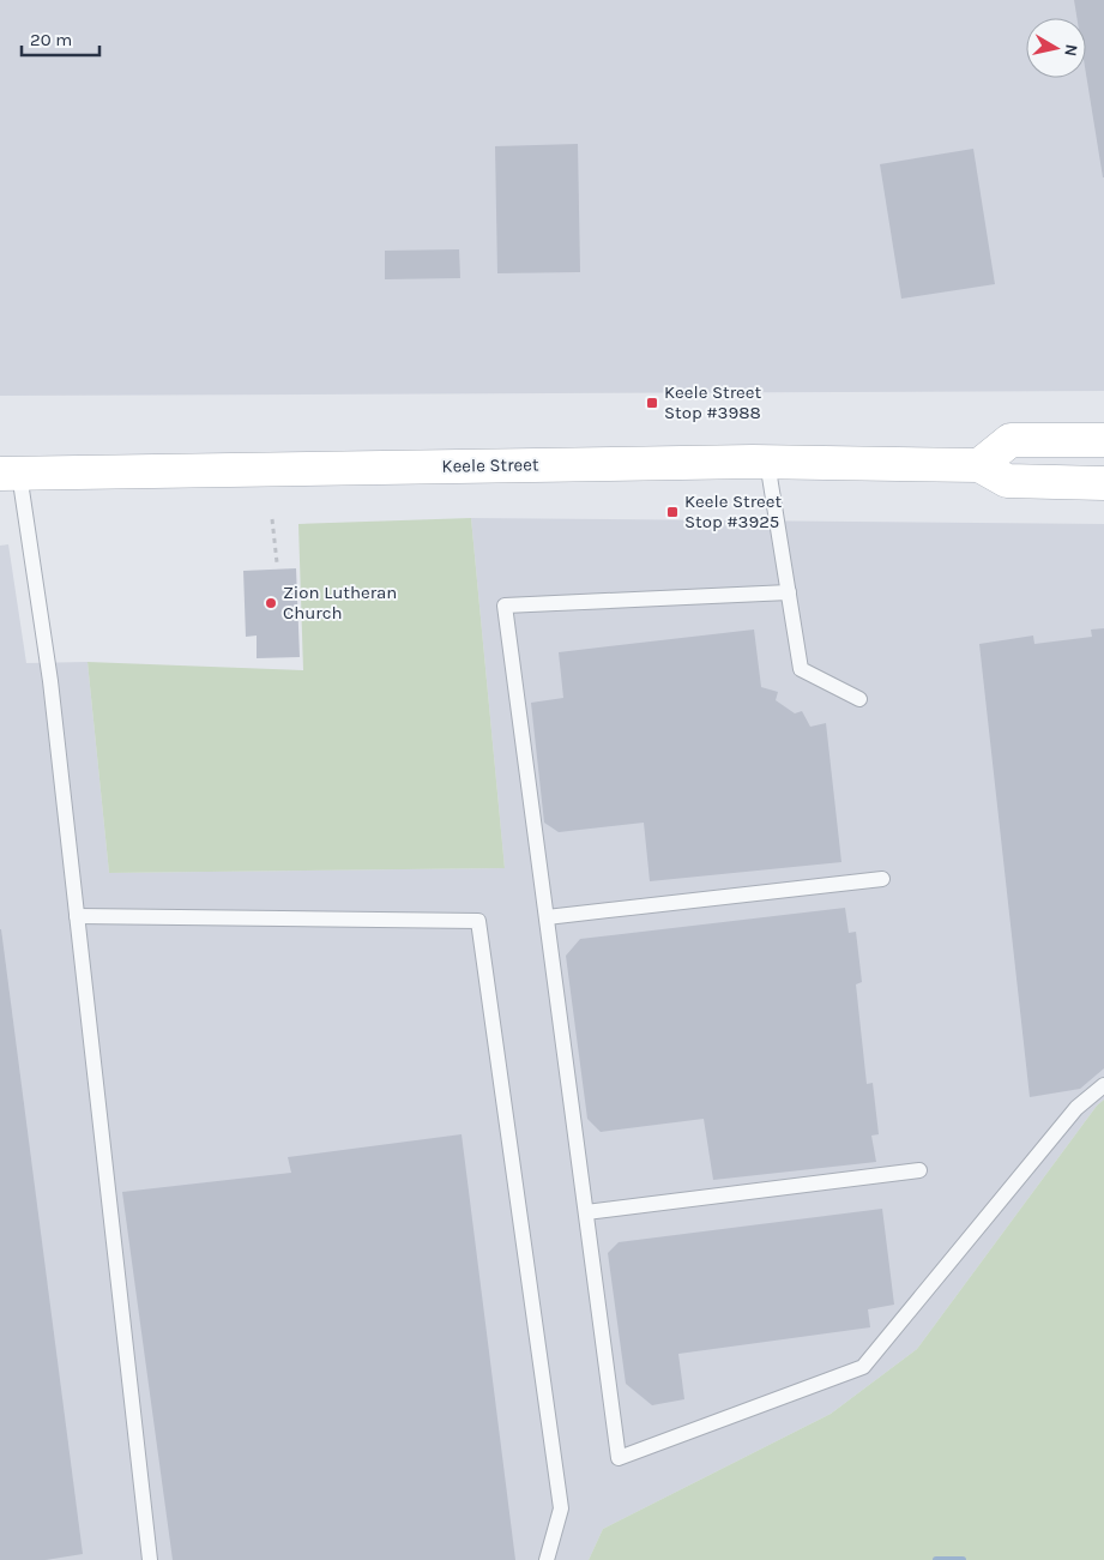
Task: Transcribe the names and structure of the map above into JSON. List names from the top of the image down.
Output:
{
  "streets": {
    "main road": ["Keele Street"]
  },
  "places": {
    "transit": ["Keele Street Stop #3988", "Keele Street Stop #3925"],
    "other": ["Zion Lutheran Church"]
  },
  "scale_bar": "20 m",
  "north": "right"
}
